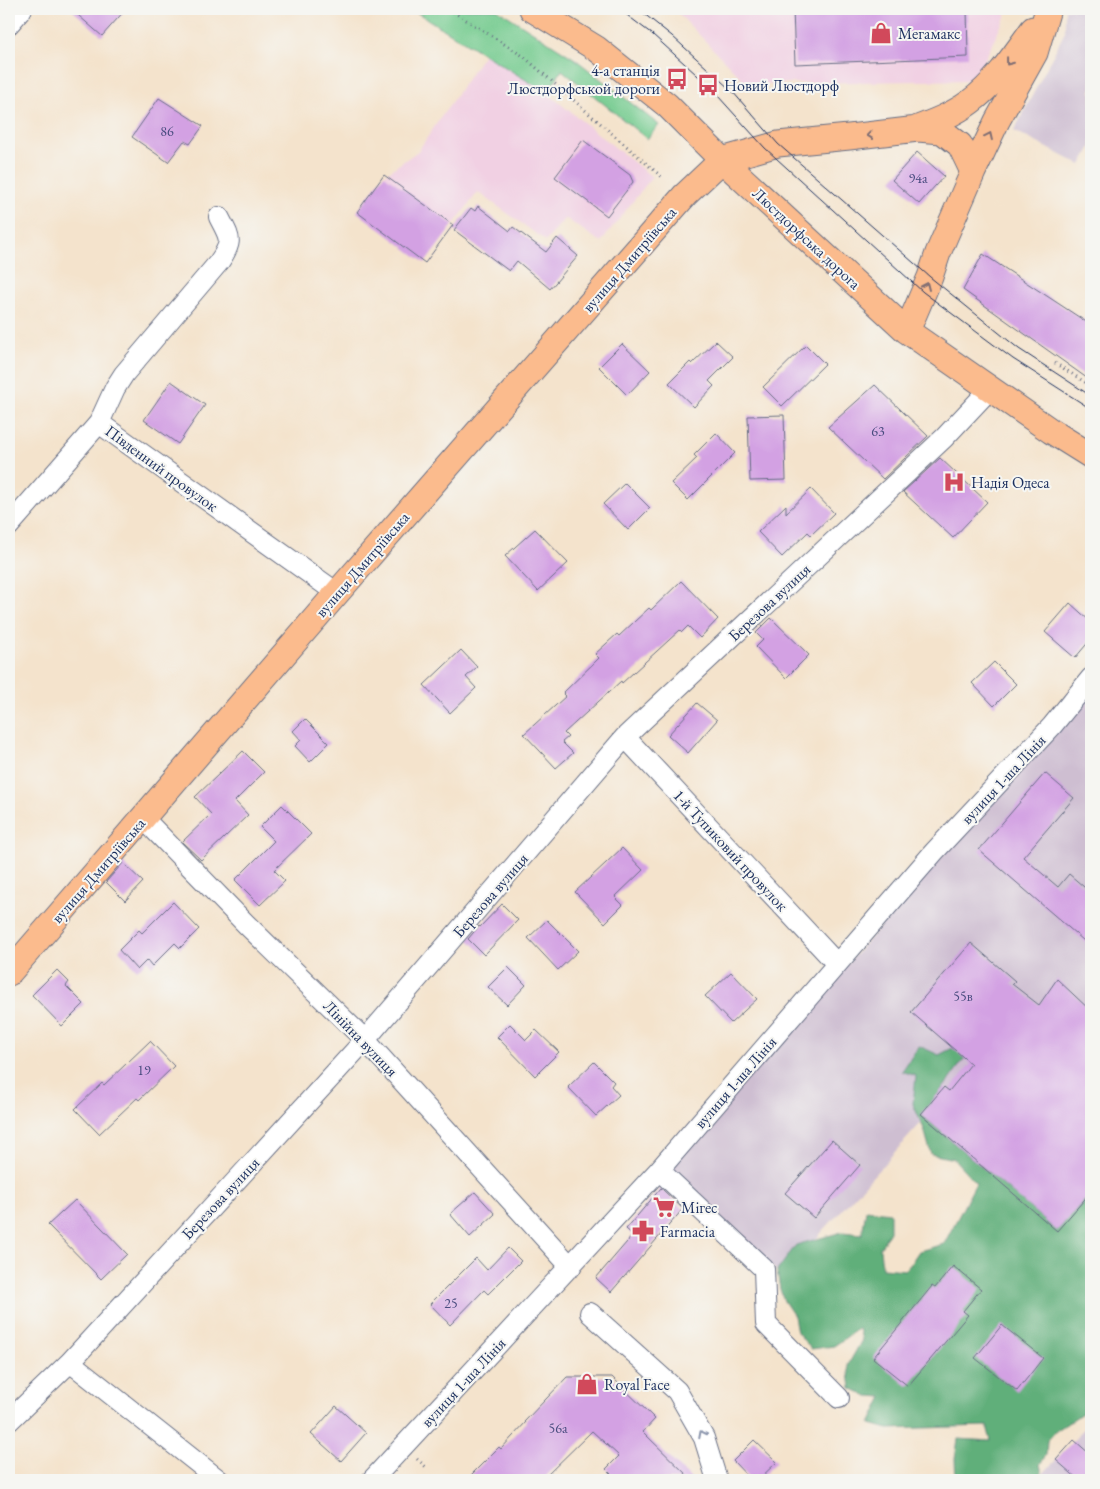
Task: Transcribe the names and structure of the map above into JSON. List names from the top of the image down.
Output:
{
  "streets": {
    "main road": ["Люстдорфська дорога", "вулиця Дмитріївська"],
    "street": [
      "Південний провулок",
      "Березова вулиця",
      "вулиця 1-ша Лінія",
      "1-й Тупиковий провулок",
      "Лінійна вулиця"
    ]
  },
  "crossings": [
    ["Люстдорфська дорога", "вулиця Дмитріївська"],
    ["Люстдорфська дорога", "Березова вулиця"],
    ["вулиця Дмитріївська", "Південний провулок"],
    ["вулиця Дмитріївська", "Лінійна вулиця"],
    ["Березова вулиця", "1-й Тупиковий провулок"],
    ["Березова вулиця", "Лінійна вулиця"],
    ["вулиця 1-ша Лінія", "1-й Тупиковий провулок"],
    ["вулиця 1-ша Лінія", "Лінійна вулиця"]
  ],
  "places": {
    "shop": ["Мегамакс", "Royal Face"],
    "bus stop": ["4-а станція Люстдорфськой дороги", "Новий Люстдорф"],
    "hospital": ["Надія Одеса"],
    "supermarket": ["Мігес"],
    "pharmacy": ["Farmacia"]
  },
  "house_numbers": [
    "86",
    "94а",
    "63",
    "55в",
    "19",
    "25",
    "56а"
  ]
}
